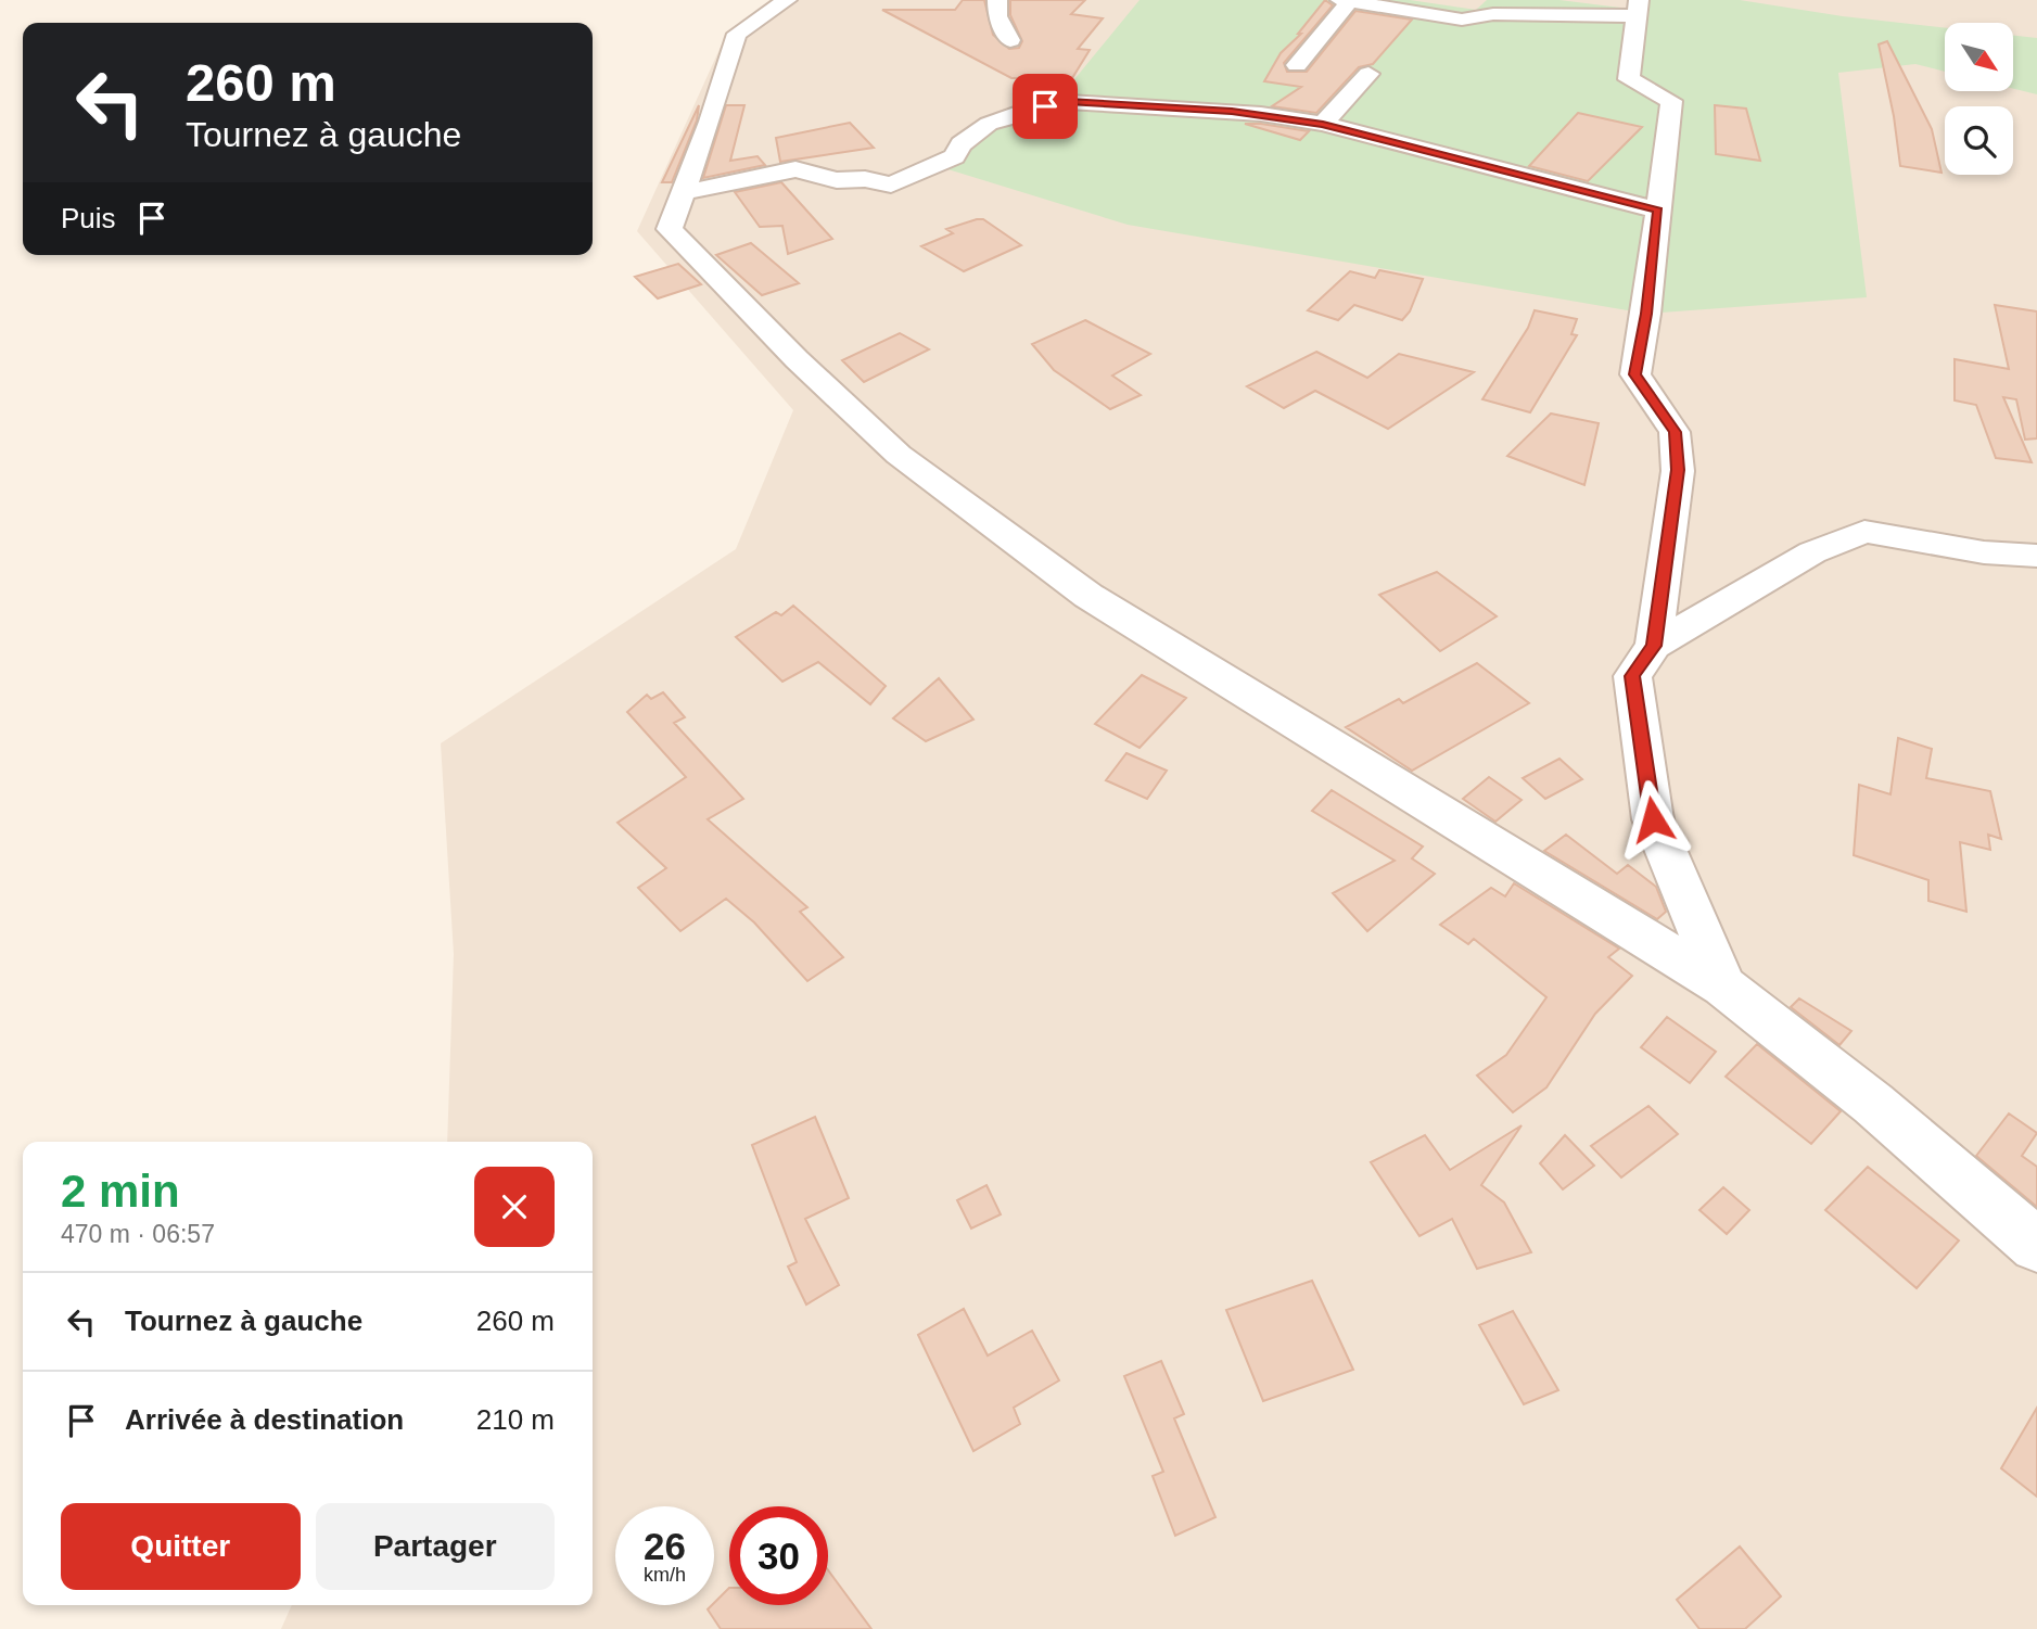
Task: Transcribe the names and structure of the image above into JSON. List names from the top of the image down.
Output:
{
  "north": "bottom right",
  "page": {
    "turn": ["260 m", "Tournez à gauche"],
    "then": "Puis",
    "heading": ["2 min", "470 m · 06:57"],
    "list": [
      {
        "name": "Tournez à gauche",
        "value": "260 m"
      },
      {
        "name": "Arrivée à destination",
        "value": "210 m"
      }
    ],
    "buttons": ["Quitter", "Partager"],
    "speed": "26 km/h",
    "limit": "30"
  }
}
